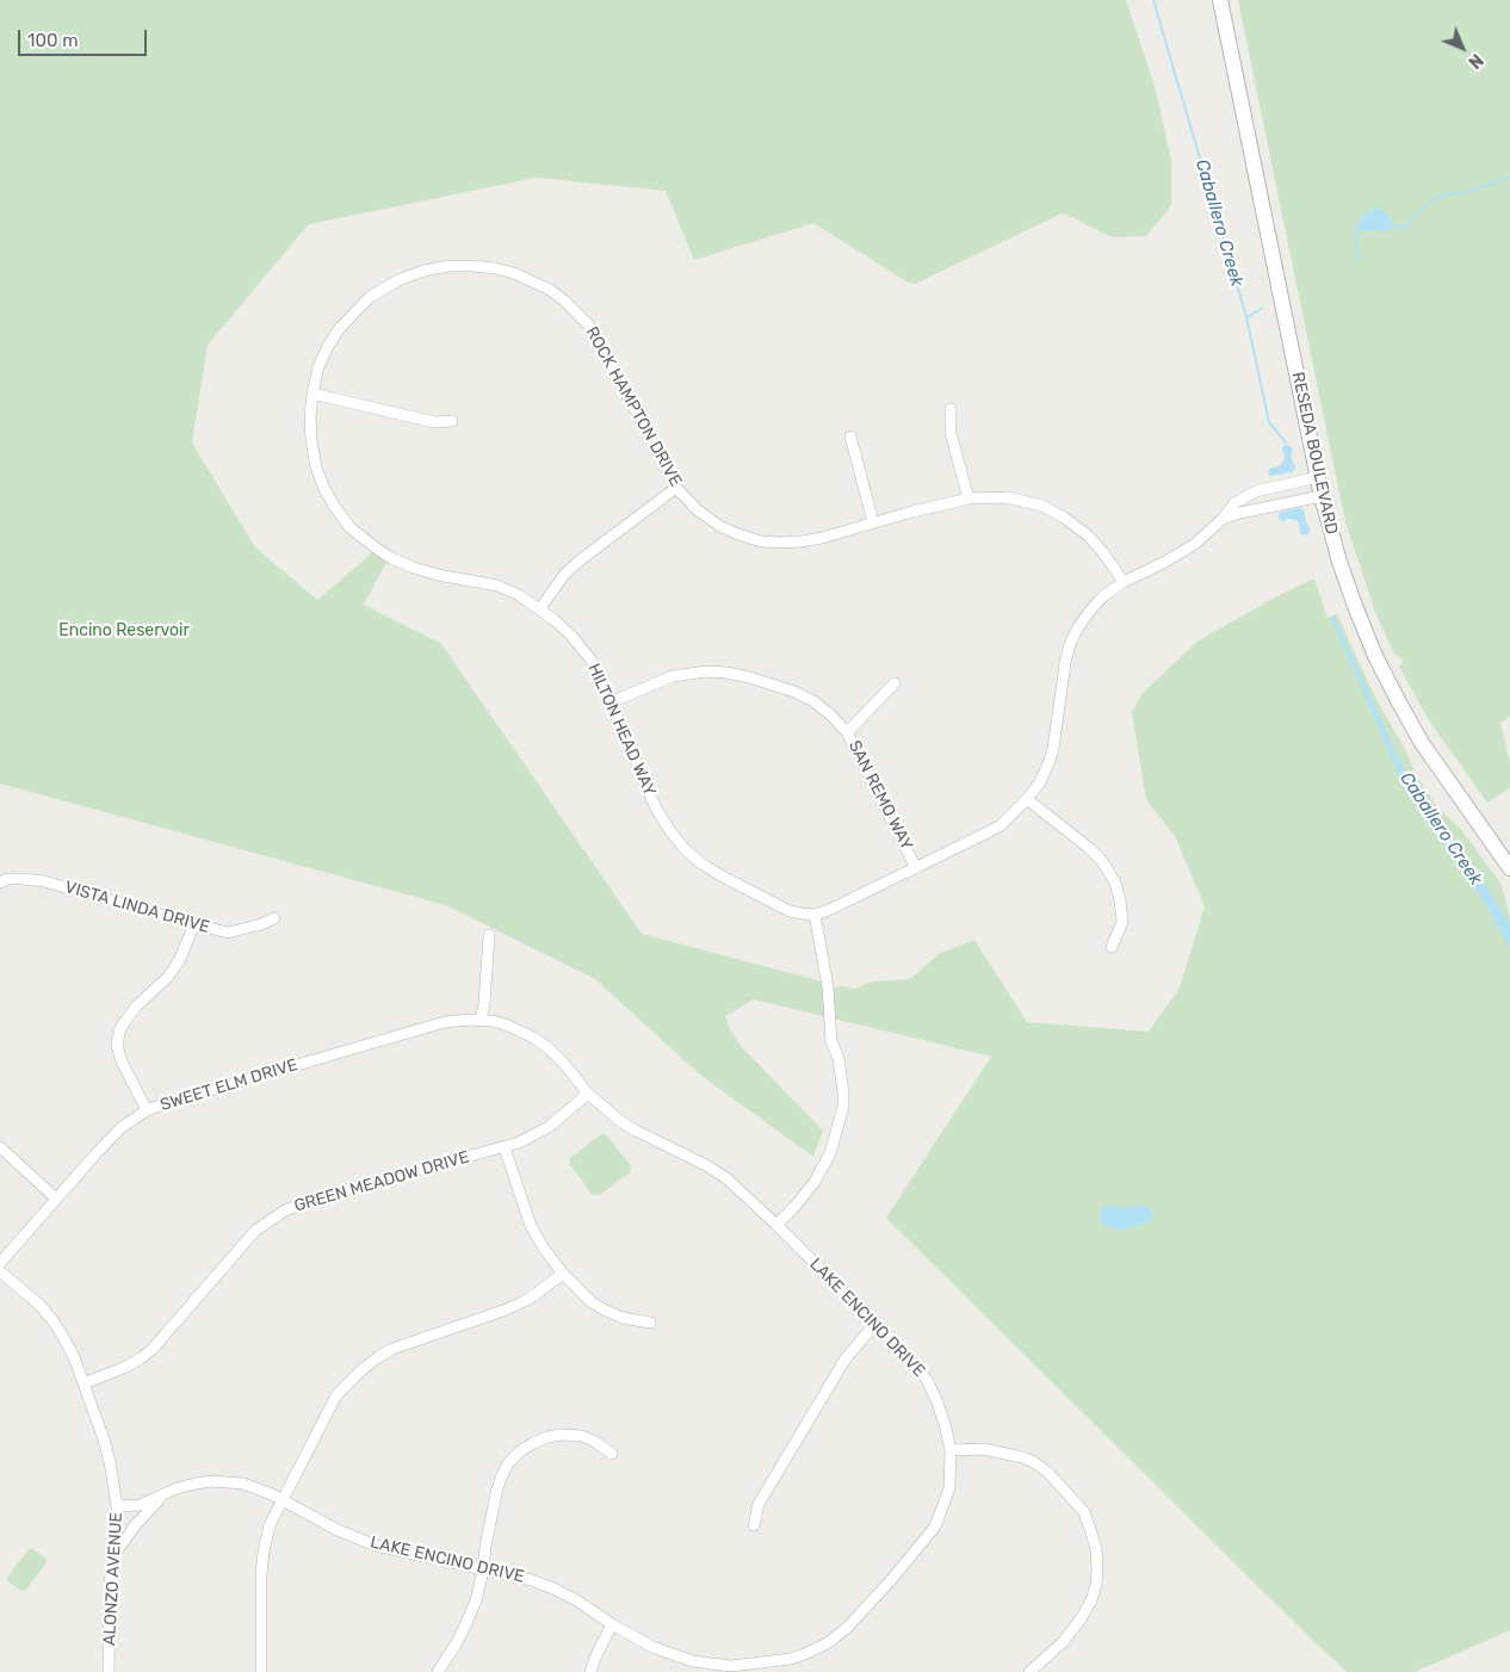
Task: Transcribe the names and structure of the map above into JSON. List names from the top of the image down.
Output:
{
  "streets": {
    "main road": ["RESEDA BOULEVARD"],
    "street": [
      "ROCK HAMPTON DRIVE",
      "HILTON HEAD WAY",
      "SAN REMO WAY",
      "VISTA LINDA DRIVE",
      "SWEET ELM DRIVE",
      "GREEN MEADOW DRIVE",
      "LAKE ENCINO DRIVE",
      "ALONZO AVENUE"
    ]
  },
  "crossings": [
    ["ROCK HAMPTON DRIVE", "HILTON HEAD WAY"],
    ["RESEDA BOULEVARD", "HILTON HEAD WAY"],
    ["HILTON HEAD WAY", "SAN REMO WAY"],
    ["SWEET ELM DRIVE", "LAKE ENCINO DRIVE"],
    ["GREEN MEADOW DRIVE", "LAKE ENCINO DRIVE"],
    ["GREEN MEADOW DRIVE", "ALONZO AVENUE"],
    ["LAKE ENCINO DRIVE", "ALONZO AVENUE"]
  ],
  "water": ["Caballero Creek"],
  "parks": ["Encino Reservoir"],
  "scale_bar": "100 m",
  "north": "bottom right"
}
